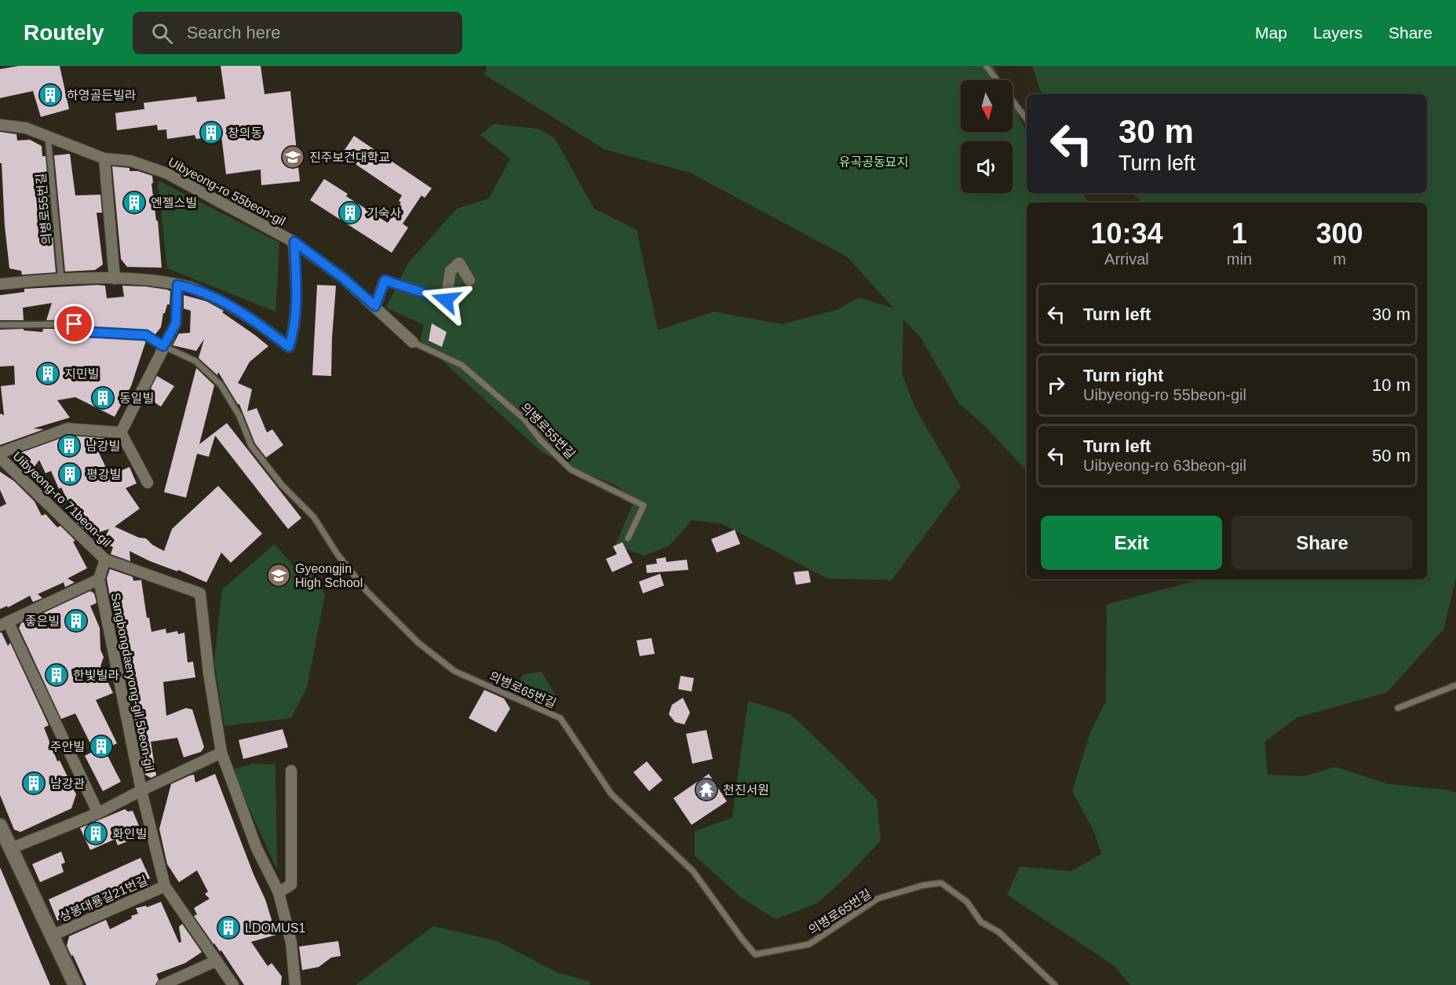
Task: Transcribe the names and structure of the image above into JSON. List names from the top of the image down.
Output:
{
  "streets": {
    "street": [
      "Uibyeong-ro 55beon-gil",
      "Uibyeong-ro 71beon-gil",
      "Sangbongdaeryong-gil 5beon-gil",
      "상봉대룡길21번길"
    ],
    "lane": ["의병로55번길", "의병로65번길"]
  },
  "crossings": [
    ["Uibyeong-ro 55beon-gil", "의병로55번길"],
    ["Uibyeong-ro 71beon-gil", "Sangbongdaeryong-gil 5beon-gil"],
    ["Sangbongdaeryong-gil 5beon-gil", "상봉대룡길21번길"]
  ],
  "parks": ["유곡공동묘지"],
  "places": {
    "building": [
      "하영골든빌라",
      "창의동",
      "엔젤스빌",
      "기숙사",
      "지민빌",
      "동일빌",
      "남강빌",
      "평강빌",
      "좋은빌",
      "한빛빌라",
      "주안빌",
      "남강관",
      "화인빌",
      "LDOMUS1"
    ],
    "school or university": ["진주보건대학교", "Gyeongjin High School"],
    "temple": ["천진서원"]
  },
  "north": "bottom",
  "page": {
    "header": "Routely",
    "search": "Search here",
    "nav": ["Map", "Layers", "Share"],
    "turn": ["30 m", "Turn left"],
    "eta": [
      "10:34",
      "Arrival",
      "1",
      "min",
      "300",
      "m"
    ],
    "list": [
      {
        "name": "Turn left",
        "value": "30 m"
      },
      {
        "name": "Turn right",
        "note": "Uibyeong-ro 55beon-gil",
        "value": "10 m"
      },
      {
        "name": "Turn left",
        "note": "Uibyeong-ro 63beon-gil",
        "value": "50 m"
      }
    ],
    "buttons": ["Exit", "Share"]
  }
}
